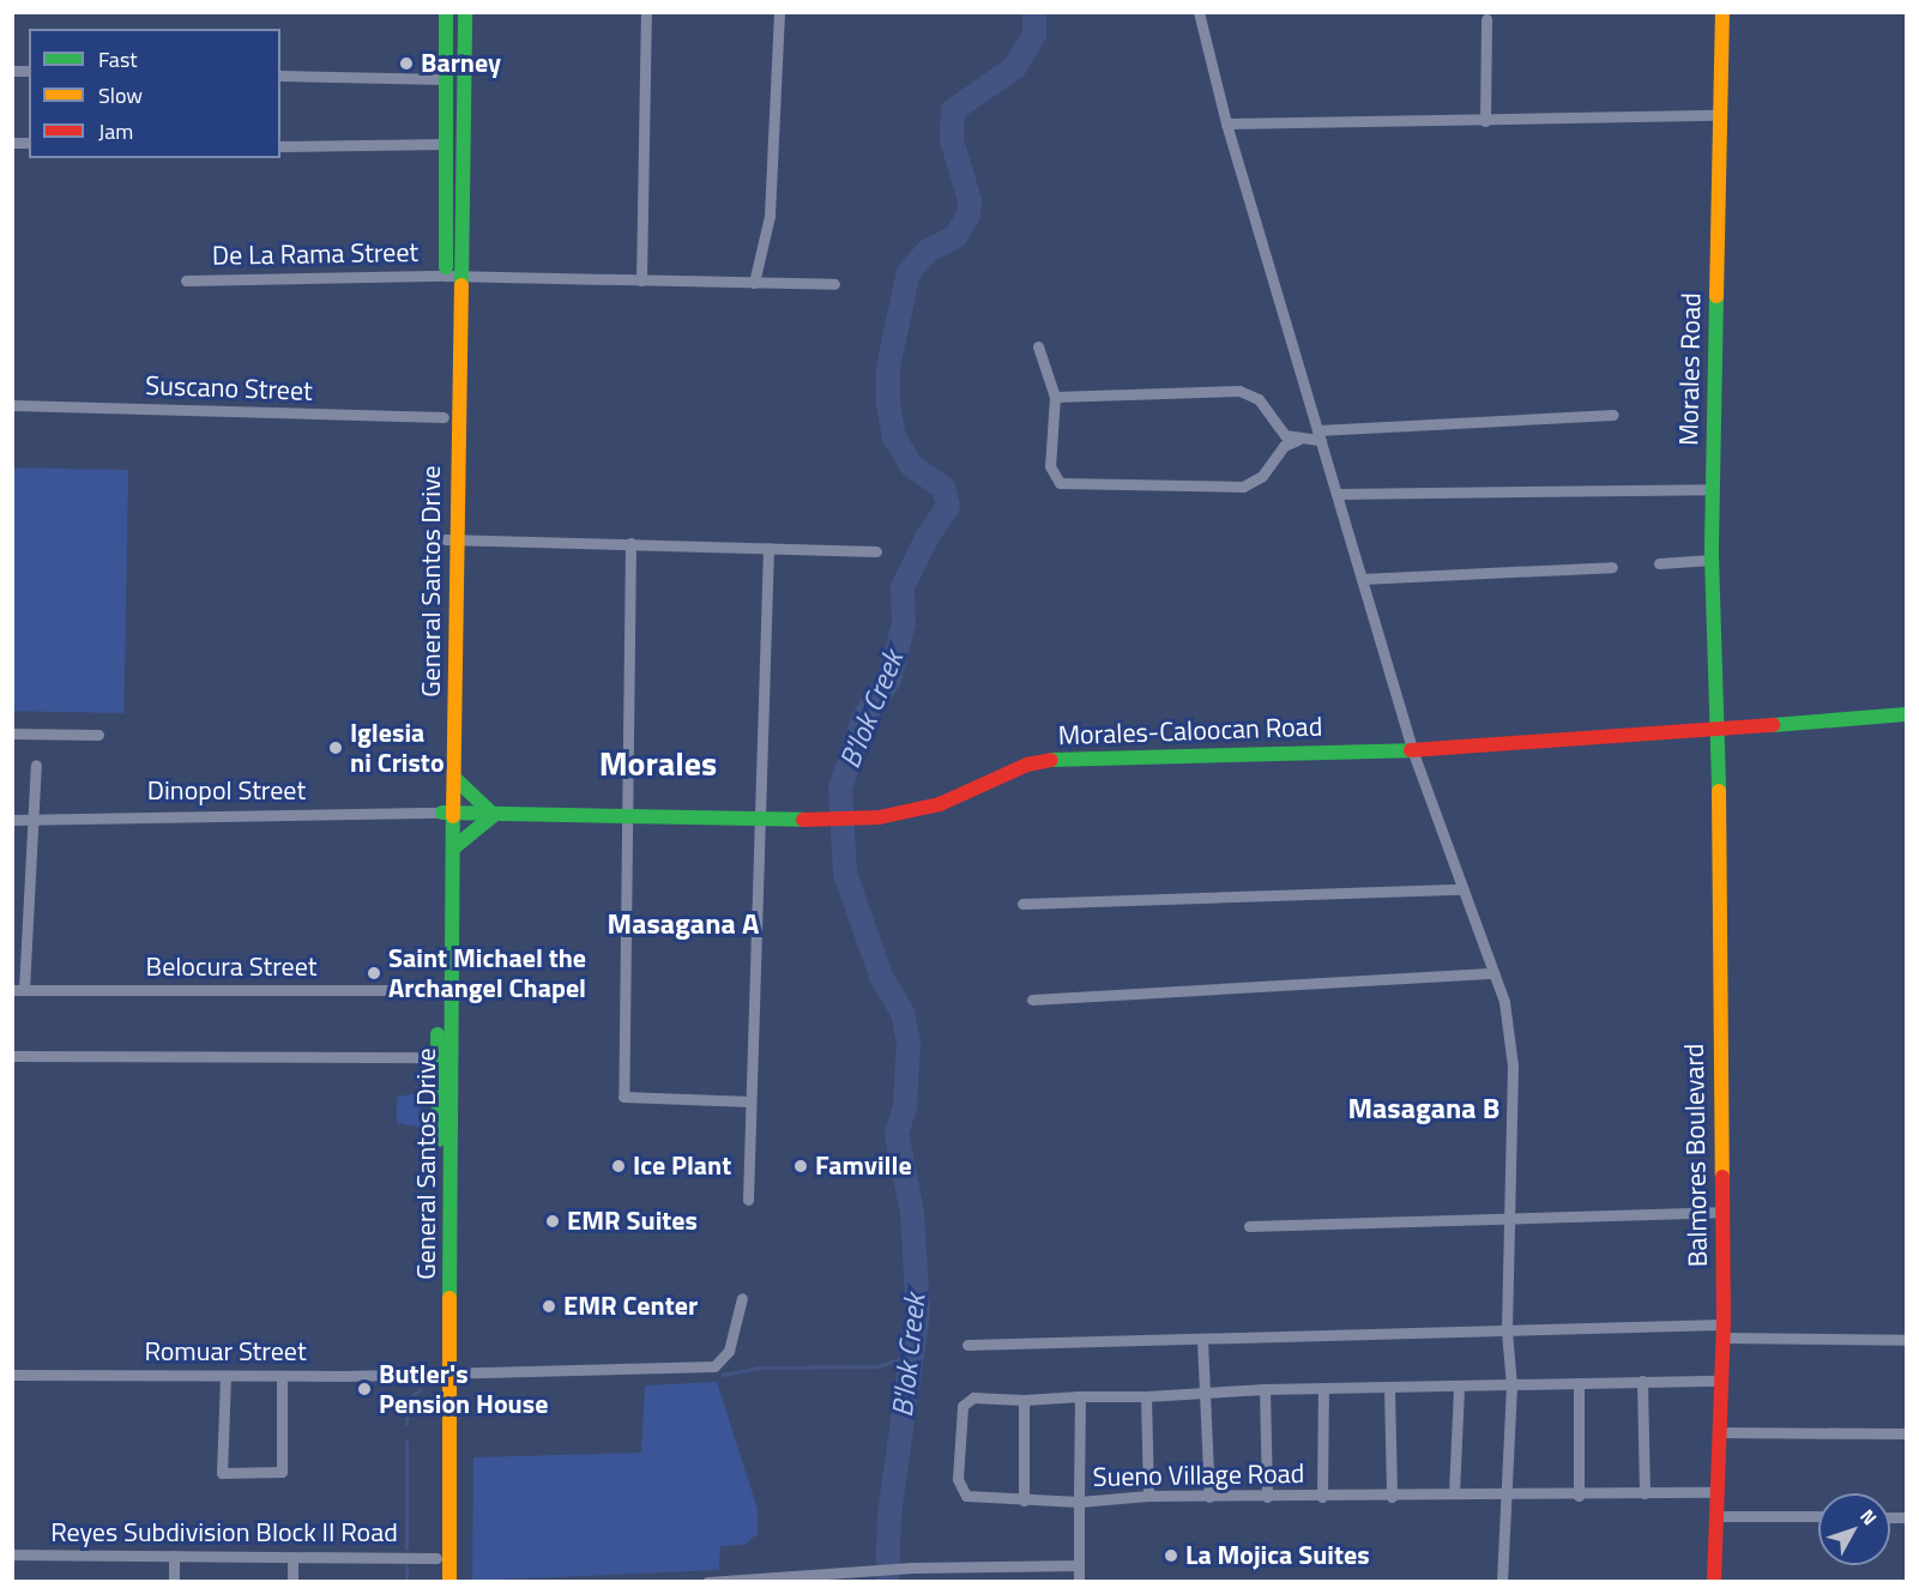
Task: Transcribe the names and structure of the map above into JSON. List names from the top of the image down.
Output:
{
  "streets": {
    "main road": [
      "Morales Road",
      "General Santos Drive",
      "Morales-Caloocan Road",
      "Balmores Boulevard"
    ],
    "street": [
      "De La Rama Street",
      "Suscano Street",
      "Dinopol Street",
      "Belocura Street",
      "Romuar Street",
      "Sueno Village Road",
      "Reyes Subdivision Block II Road"
    ]
  },
  "crossings": [
    ["De La Rama Street", "General Santos Drive"],
    ["Morales Road", "Morales-Caloocan Road"],
    ["Morales Road", "Balmores Boulevard"],
    ["Suscano Street", "General Santos Drive"],
    ["General Santos Drive", "Morales-Caloocan Road"],
    ["General Santos Drive", "Dinopol Street"],
    ["General Santos Drive", "Belocura Street"],
    ["General Santos Drive", "Romuar Street"],
    ["General Santos Drive", "Reyes Subdivision Block II Road"],
    ["Morales-Caloocan Road", "Dinopol Street"],
    ["Morales-Caloocan Road", "Balmores Boulevard"],
    ["Balmores Boulevard", "Sueno Village Road"]
  ],
  "districts": ["Morales", "Masagana A", "Masagana B"],
  "water": ["B'lok Creek"],
  "places": [
    "Barney",
    "Iglesia ni Cristo",
    "Saint Michael the Archangel Chapel",
    "Ice Plant",
    "Famville",
    "EMR Suites",
    "EMR Center",
    "Butler's Pension House",
    "La Mojica Suites"
  ],
  "legend": ["Fast", "Slow", "Jam"],
  "north": "top right"
}
